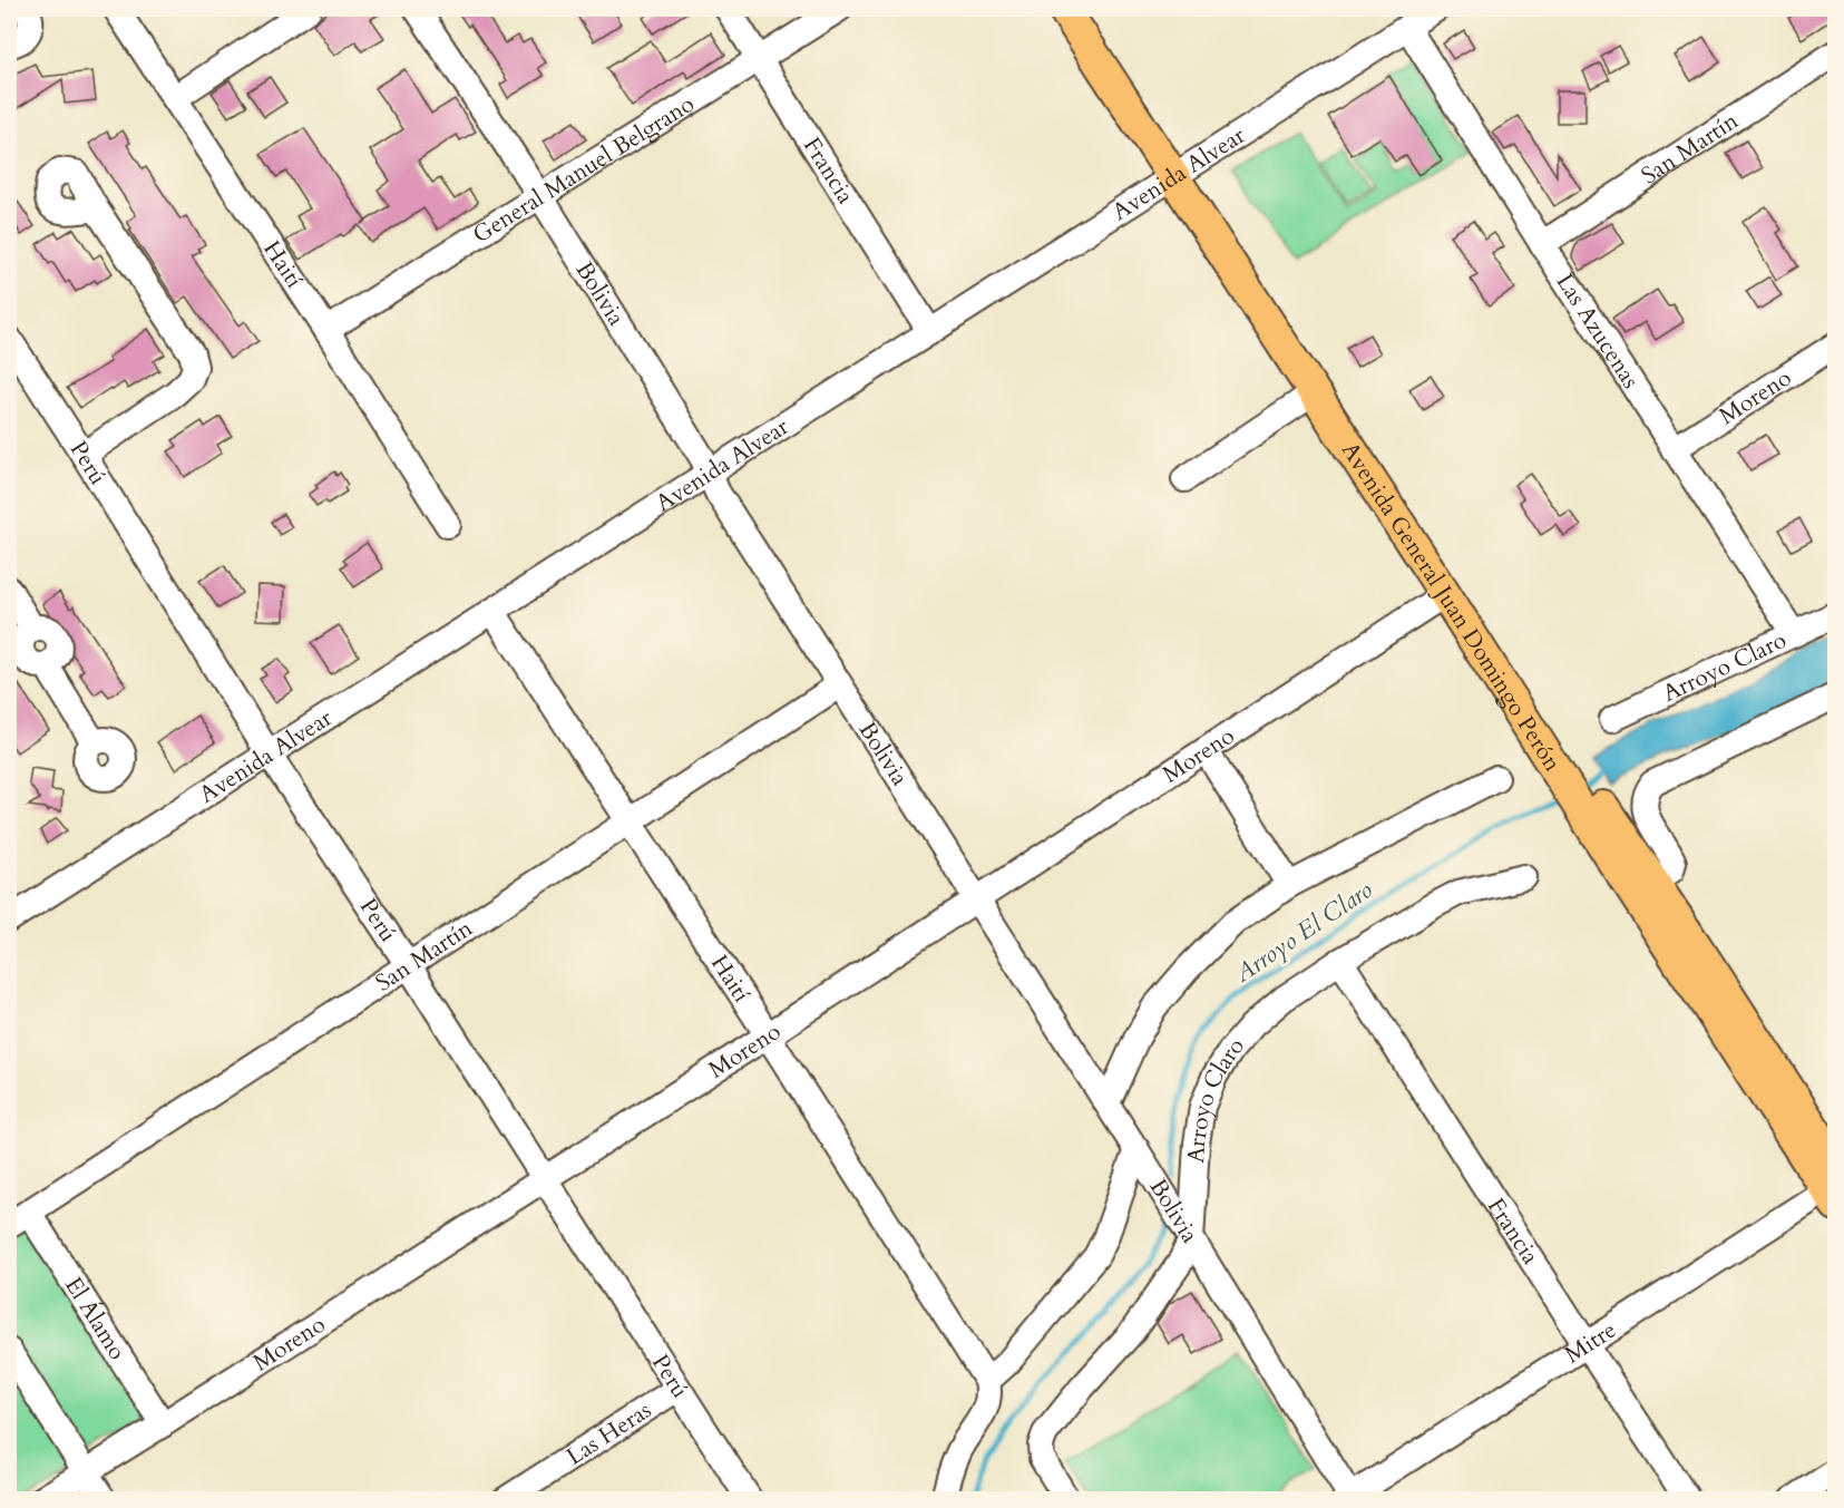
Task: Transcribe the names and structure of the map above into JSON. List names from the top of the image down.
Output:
{
  "streets": {
    "main road": ["Avenida General Juan Domingo Perón"],
    "street": [
      "San Martín",
      "General Manuel Belgrano",
      "Francia",
      "Avenida Alvear",
      "Haití",
      "Bolivia",
      "Las Azucenas",
      "Moreno",
      "Perú",
      "Arroyo Claro",
      "El Álamo",
      "Mitre",
      "Las Heras"
    ]
  },
  "crossings": [
    ["San Martín", "Haití"],
    ["San Martín", "Bolivia"],
    ["San Martín", "Las Azucenas"],
    ["San Martín", "Perú"],
    ["San Martín", "El Álamo"],
    ["General Manuel Belgrano", "Francia"],
    ["General Manuel Belgrano", "Haití"],
    ["General Manuel Belgrano", "Bolivia"],
    ["Francia", "Avenida Alvear"],
    ["Francia", "Arroyo Claro"],
    ["Francia", "Mitre"],
    ["Avenida Alvear", "Haití"],
    ["Avenida Alvear", "Bolivia"],
    ["Avenida Alvear", "Las Azucenas"],
    ["Avenida Alvear", "Perú"],
    ["Avenida Alvear", "Avenida General Juan Domingo Perón"],
    ["Haití", "Moreno"],
    ["Bolivia", "Moreno"],
    ["Bolivia", "Arroyo Claro"],
    ["Bolivia", "Mitre"],
    ["Las Azucenas", "Moreno"],
    ["Las Azucenas", "Arroyo Claro"],
    ["Moreno", "Perú"],
    ["Moreno", "Avenida General Juan Domingo Perón"],
    ["Moreno", "El Álamo"],
    ["Perú", "Las Heras"],
    ["Avenida General Juan Domingo Perón", "Mitre"]
  ],
  "water": ["Arroyo El Claro"]
}
